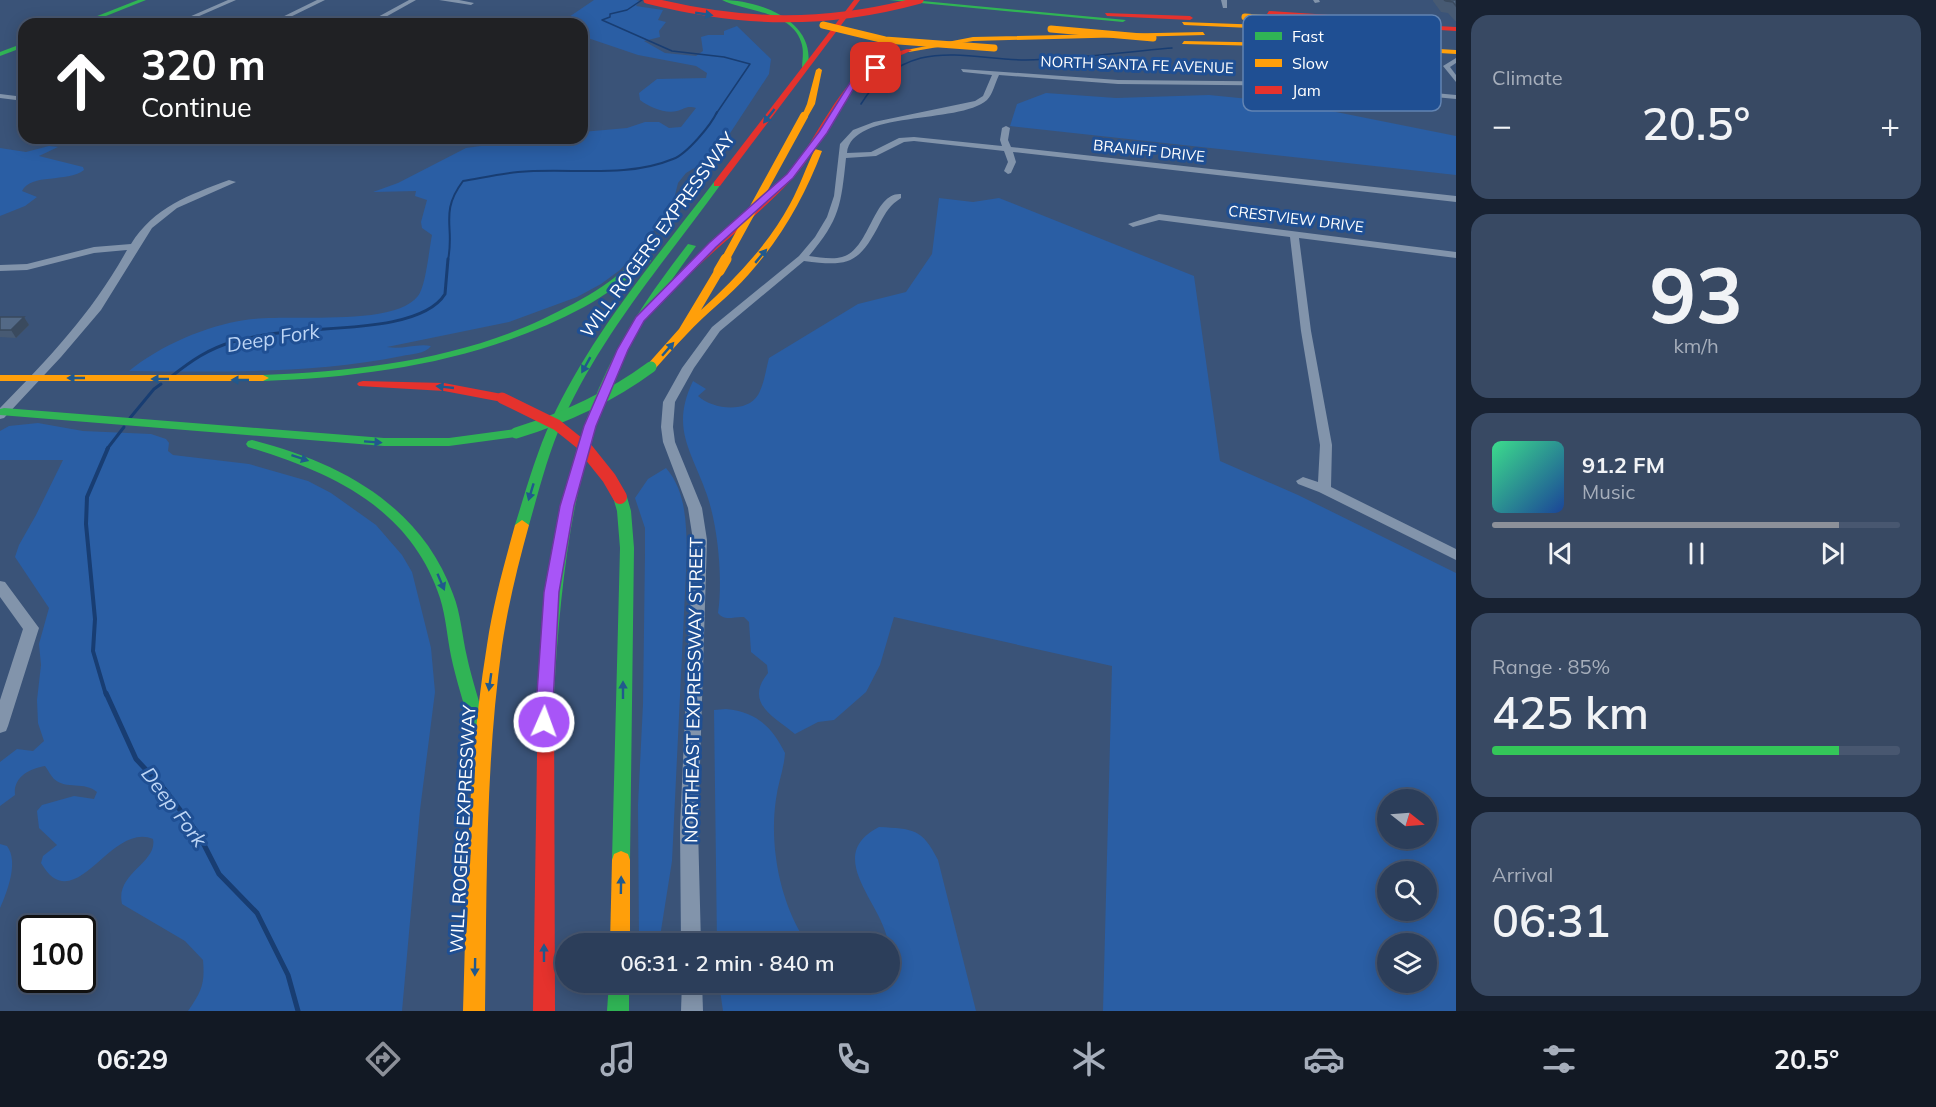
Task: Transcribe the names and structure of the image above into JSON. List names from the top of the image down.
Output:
{
  "streets": {
    "main road": ["WILL ROGERS EXPRESSWAY"],
    "street": [
      "NORTH SANTA FE AVENUE",
      "BRANIFF DRIVE",
      "CRESTVIEW DRIVE",
      "NORTHEAST EXPRESSWAY STREET"
    ]
  },
  "crossings": [
    ["NORTH SANTA FE AVENUE", "NORTHEAST EXPRESSWAY STREET"],
    ["BRANIFF DRIVE", "NORTHEAST EXPRESSWAY STREET"]
  ],
  "water": ["Deep Fork"],
  "legend": ["Fast", "Slow", "Jam"],
  "north": "right",
  "page": {
    "tile": [
      "Climate",
      ["93", "km/h"],
      ["Range · 85%", "425 km"],
      ["Arrival", "06:31"]
    ],
    "turn": ["320 m", "Continue"],
    "heat": ["−", "20.5°", "+"],
    "song": ["91.2 FM", "Music"],
    "limit": "100",
    "trip": "06:31 · 2 min · 840 m",
    "tabs": ["06:29", "20.5°"]
  }
}
